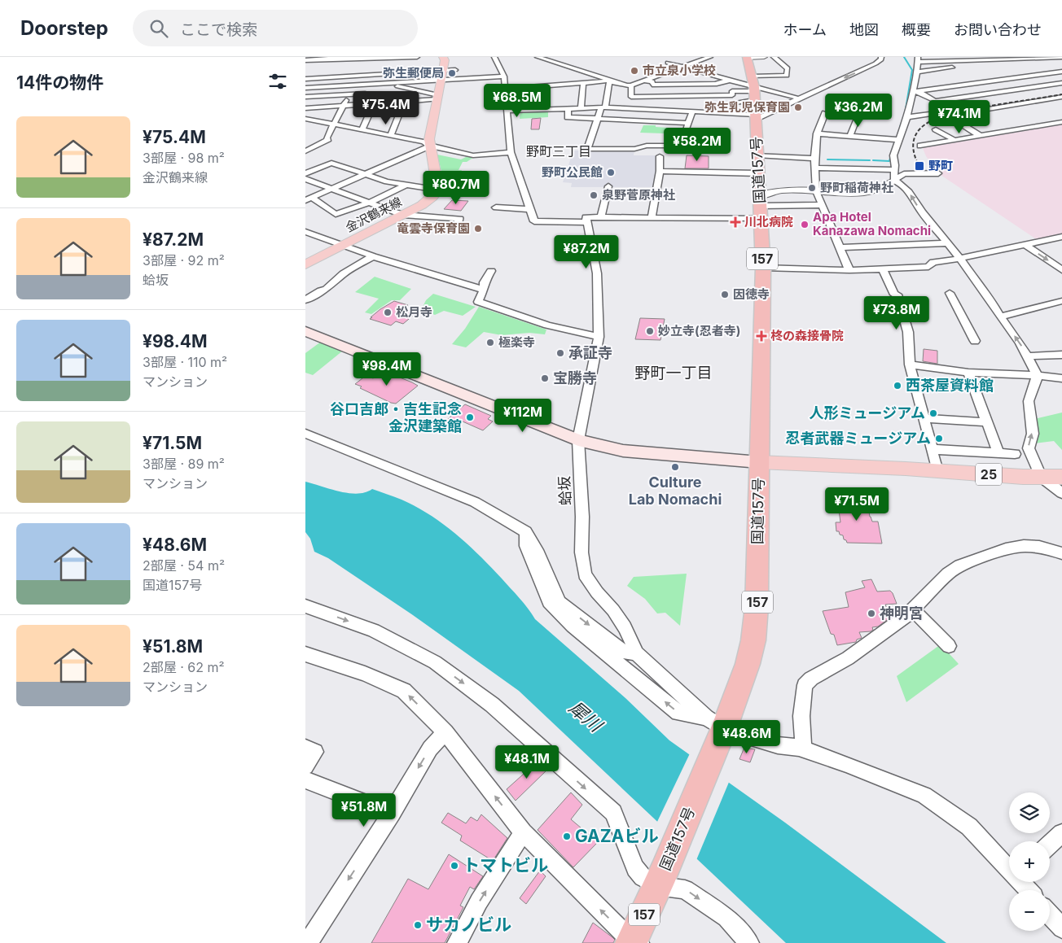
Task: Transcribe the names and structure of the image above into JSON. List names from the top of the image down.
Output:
{
  "streets": {
    "highway": ["国道157号", "157"],
    "main road": ["金沢鶴来線", "25"],
    "street": ["蛤坂"]
  },
  "crossings": [
    ["国道157号", "25"]
  ],
  "districts": ["野町三丁目", "野町一丁目"],
  "water": ["犀川"],
  "places": {
    "other": [
      "市立泉小学校",
      "弥生郵便局",
      "弥生乳児保育園",
      "野町公民館",
      "野町稲荷神社",
      "泉野菅原神社",
      "Apa Hotel Kanazawa Nomachi",
      "竜雲寺保育園",
      "因徳寺",
      "松月寺",
      "妙立寺(忍者寺)",
      "極楽寺",
      "承証寺",
      "宝勝寺",
      "西茶屋資料館",
      "人形ミュージアム",
      "谷口吉郎・吉生記念 金沢建築館",
      "忍者武器ミュージアム",
      "Culture Lab Nomachi",
      "神明宮",
      "GAZAビル",
      "トマトビル",
      "サカノビル"
    ],
    "transit": ["野町"],
    "health": ["川北病院", "柊の森接骨院"]
  },
  "page": {
    "header": "Doorstep",
    "search": "ここで検索",
    "nav": [
      "ホーム",
      "地図",
      "概要",
      "お問い合わせ"
    ],
    "heading": "14件の物件",
    "price": [
      "¥68.5M",
      "¥75.4M",
      "¥36.2M",
      "¥74.1M",
      "¥58.2M",
      "¥80.7M",
      "¥87.2M",
      "¥73.8M",
      "¥98.4M",
      "¥112M",
      "¥71.5M",
      "¥48.6M",
      "¥48.1M",
      "¥51.8M"
    ],
    "list": [
      {
        "name": "¥75.4M",
        "note": "3部屋 · 98 m² · 金沢鶴来線"
      },
      {
        "name": "¥87.2M",
        "note": "3部屋 · 92 m² · 蛤坂"
      },
      {
        "name": "¥98.4M",
        "note": "3部屋 · 110 m² · マンション"
      },
      {
        "name": "¥71.5M",
        "note": "3部屋 · 89 m² · マンション"
      },
      {
        "name": "¥48.6M",
        "note": "2部屋 · 54 m² · 国道157号"
      },
      {
        "name": "¥51.8M",
        "note": "2部屋 · 62 m² · マンション"
      }
    ],
    "map_buttons": ["+", "−"]
  }
}
